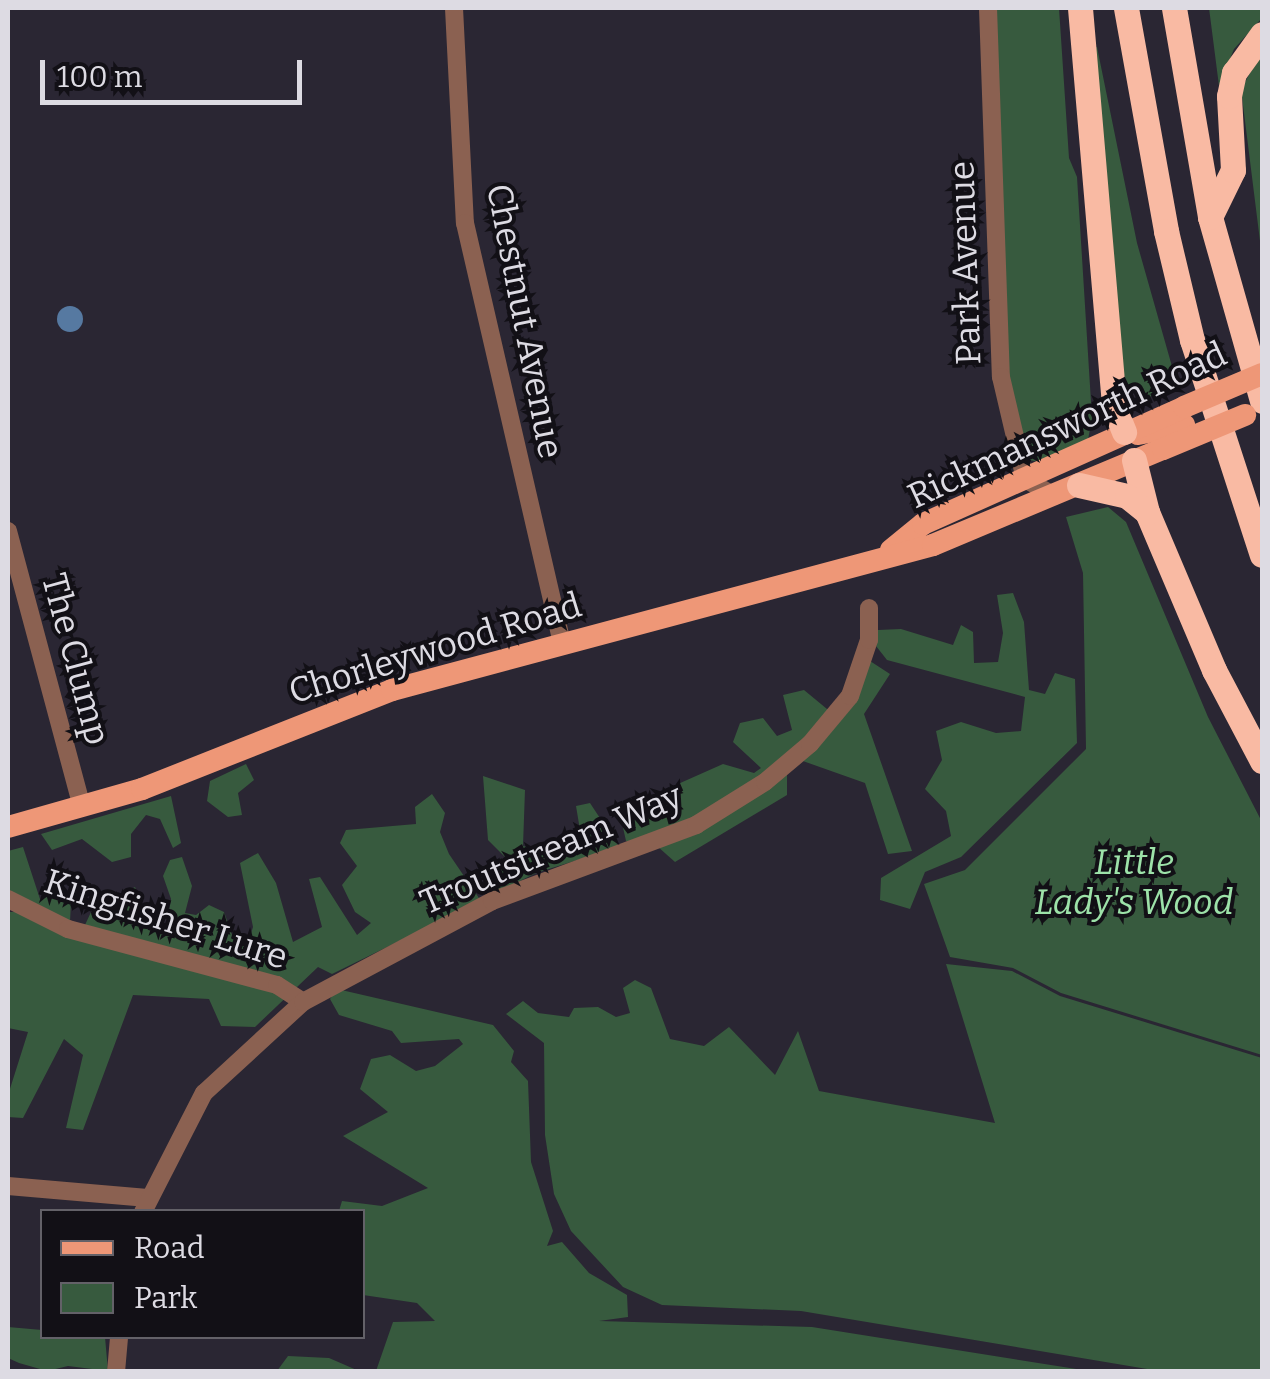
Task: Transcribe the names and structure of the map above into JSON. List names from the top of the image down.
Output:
{
  "streets": {
    "main road": ["Rickmansworth Road", "Chorleywood Road"],
    "street": [
      "Park Avenue",
      "Chestnut Avenue",
      "The Clump",
      "Troutstream Way",
      "Kingfisher Lure"
    ]
  },
  "crossings": [
    ["Park Avenue", "Rickmansworth Road"],
    ["Chestnut Avenue", "Chorleywood Road"],
    ["Rickmansworth Road", "Chorleywood Road"],
    ["Chorleywood Road", "The Clump"],
    ["Troutstream Way", "Kingfisher Lure"]
  ],
  "parks": ["Little Lady's Wood"],
  "legend": ["Road", "Park"],
  "scale_bar": "100 m"
}
